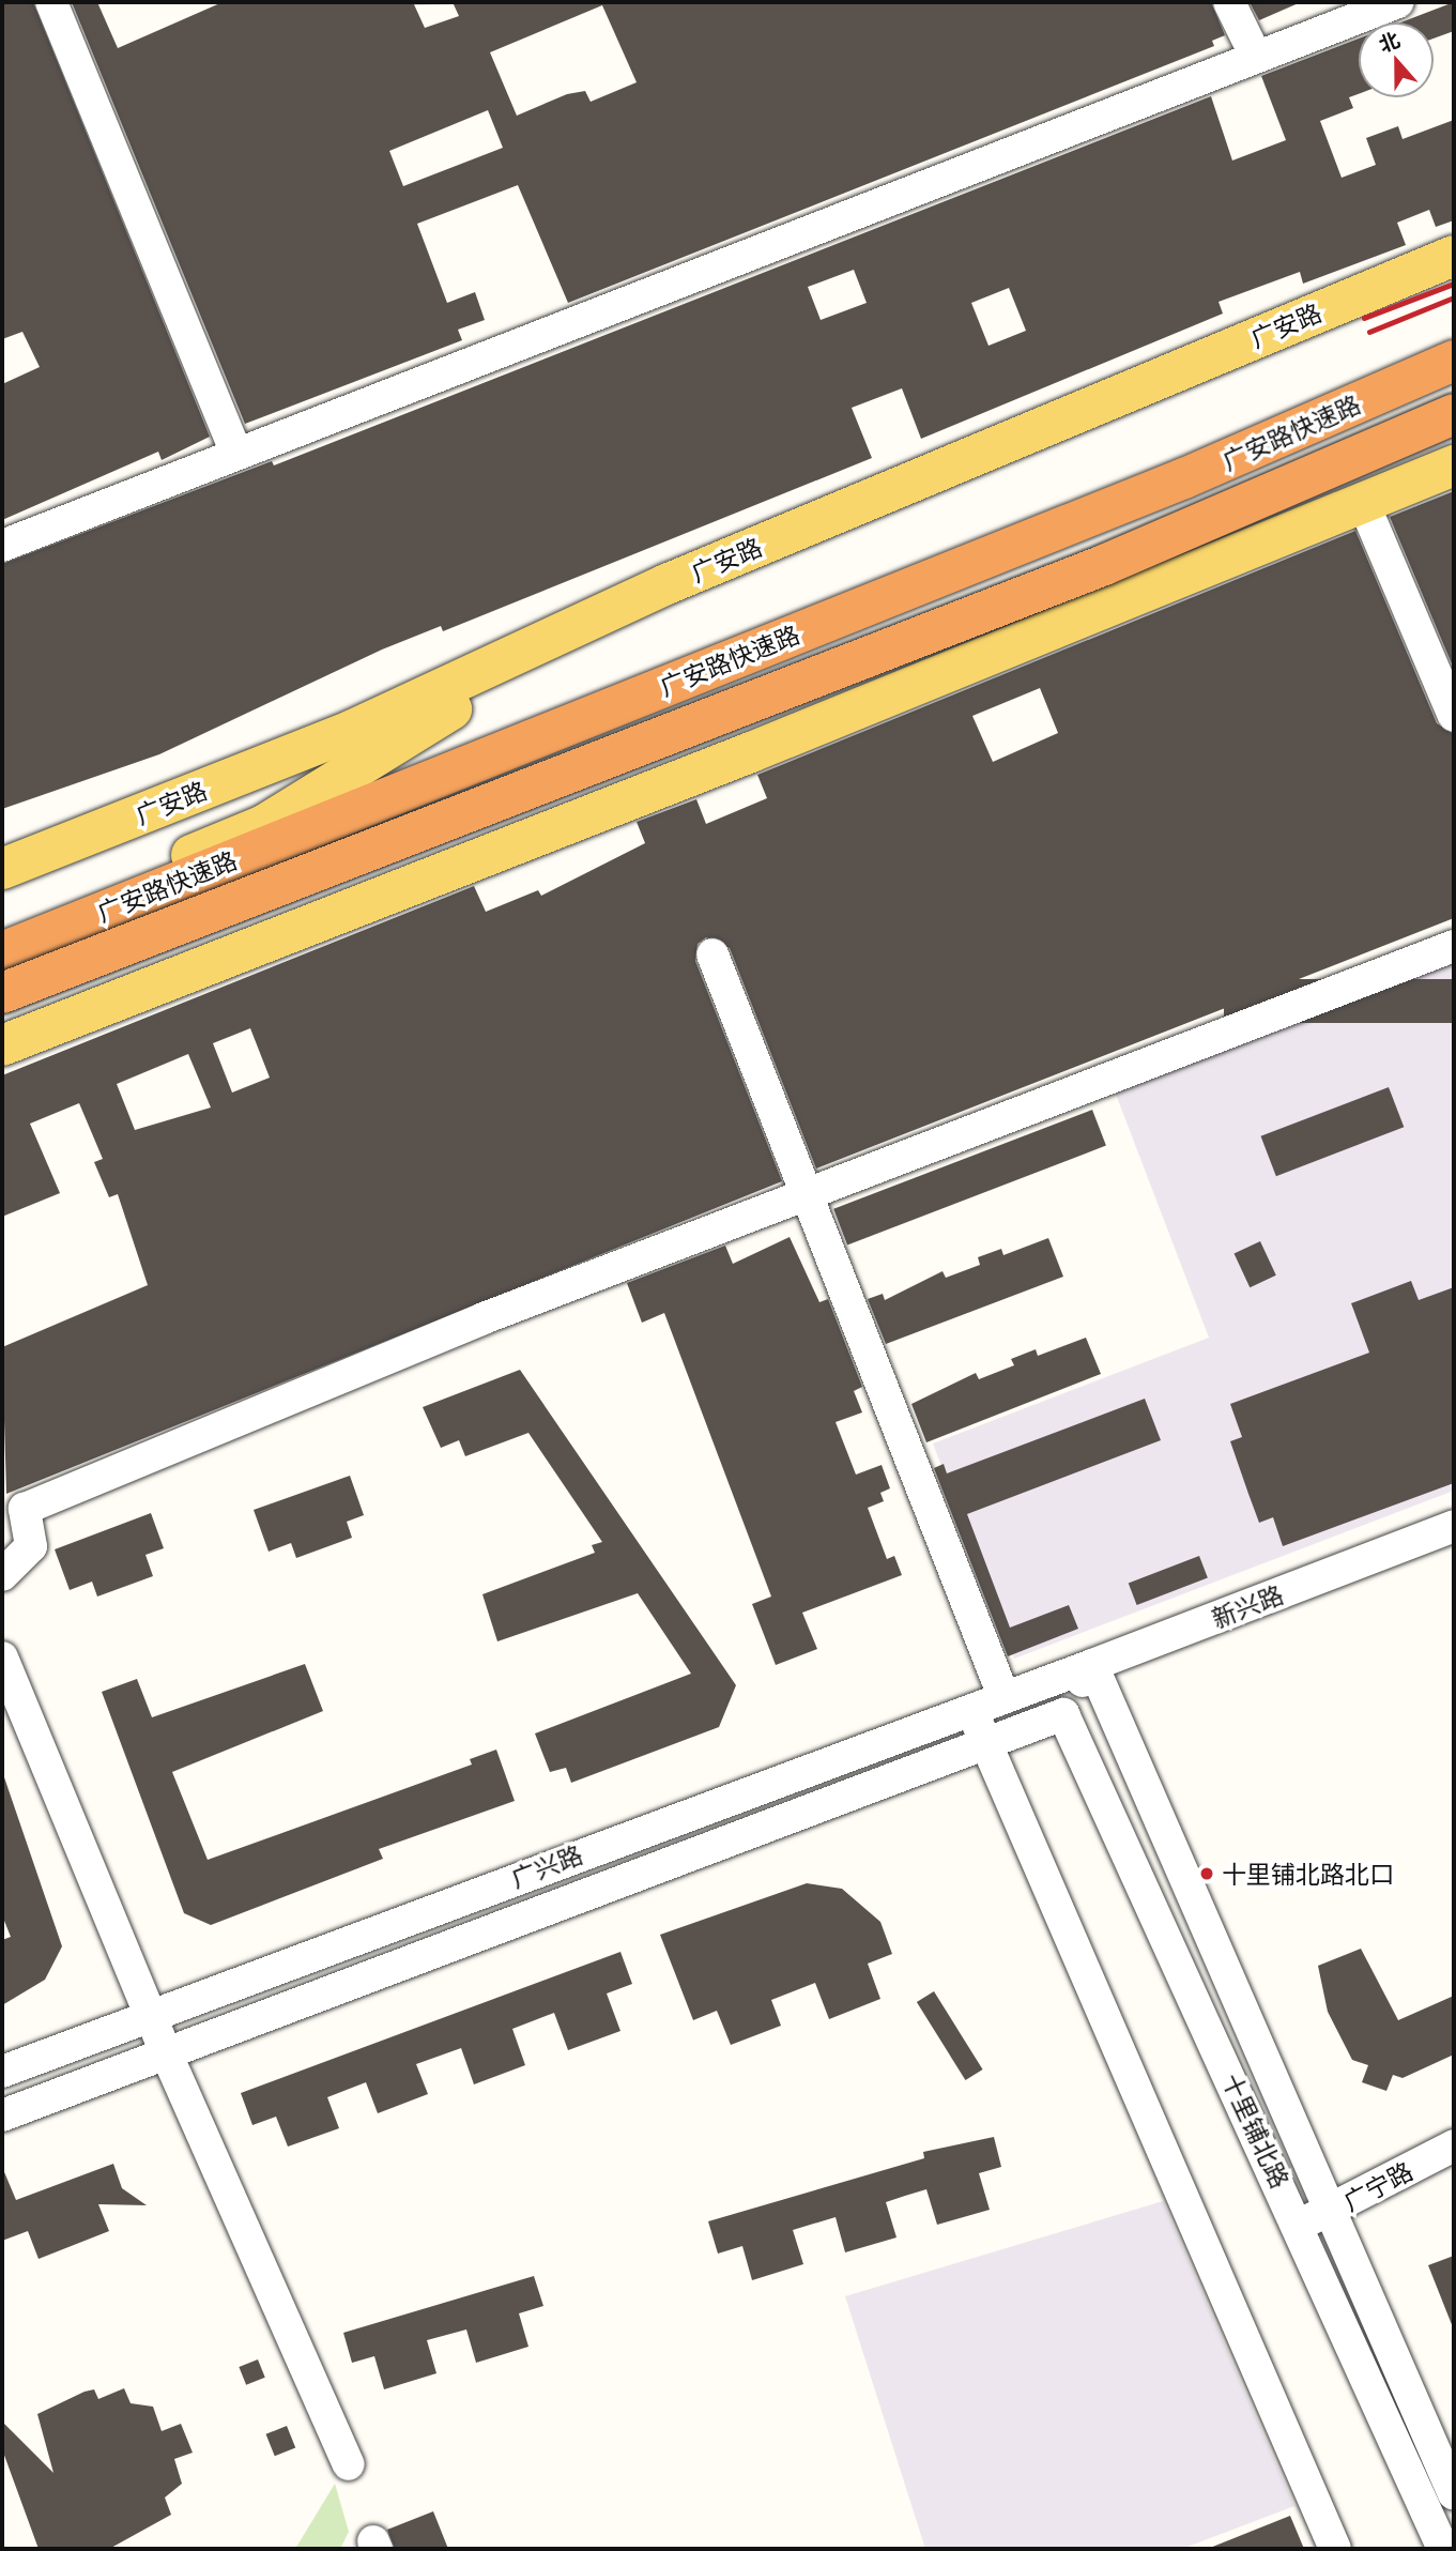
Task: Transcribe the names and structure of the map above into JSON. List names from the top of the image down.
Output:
{
  "streets": {
    "highway": ["广安路快速路"],
    "main road": ["广安路"],
    "street": [
      "新兴路",
      "广兴路",
      "十里铺北路",
      "广宁路"
    ]
  },
  "crossings": [
    ["新兴路", "广兴路"],
    ["新兴路", "十里铺北路"],
    ["广兴路", "十里铺北路"],
    ["十里铺北路", "广宁路"]
  ],
  "places": ["十里铺北路北口"],
  "north": "top"
}
